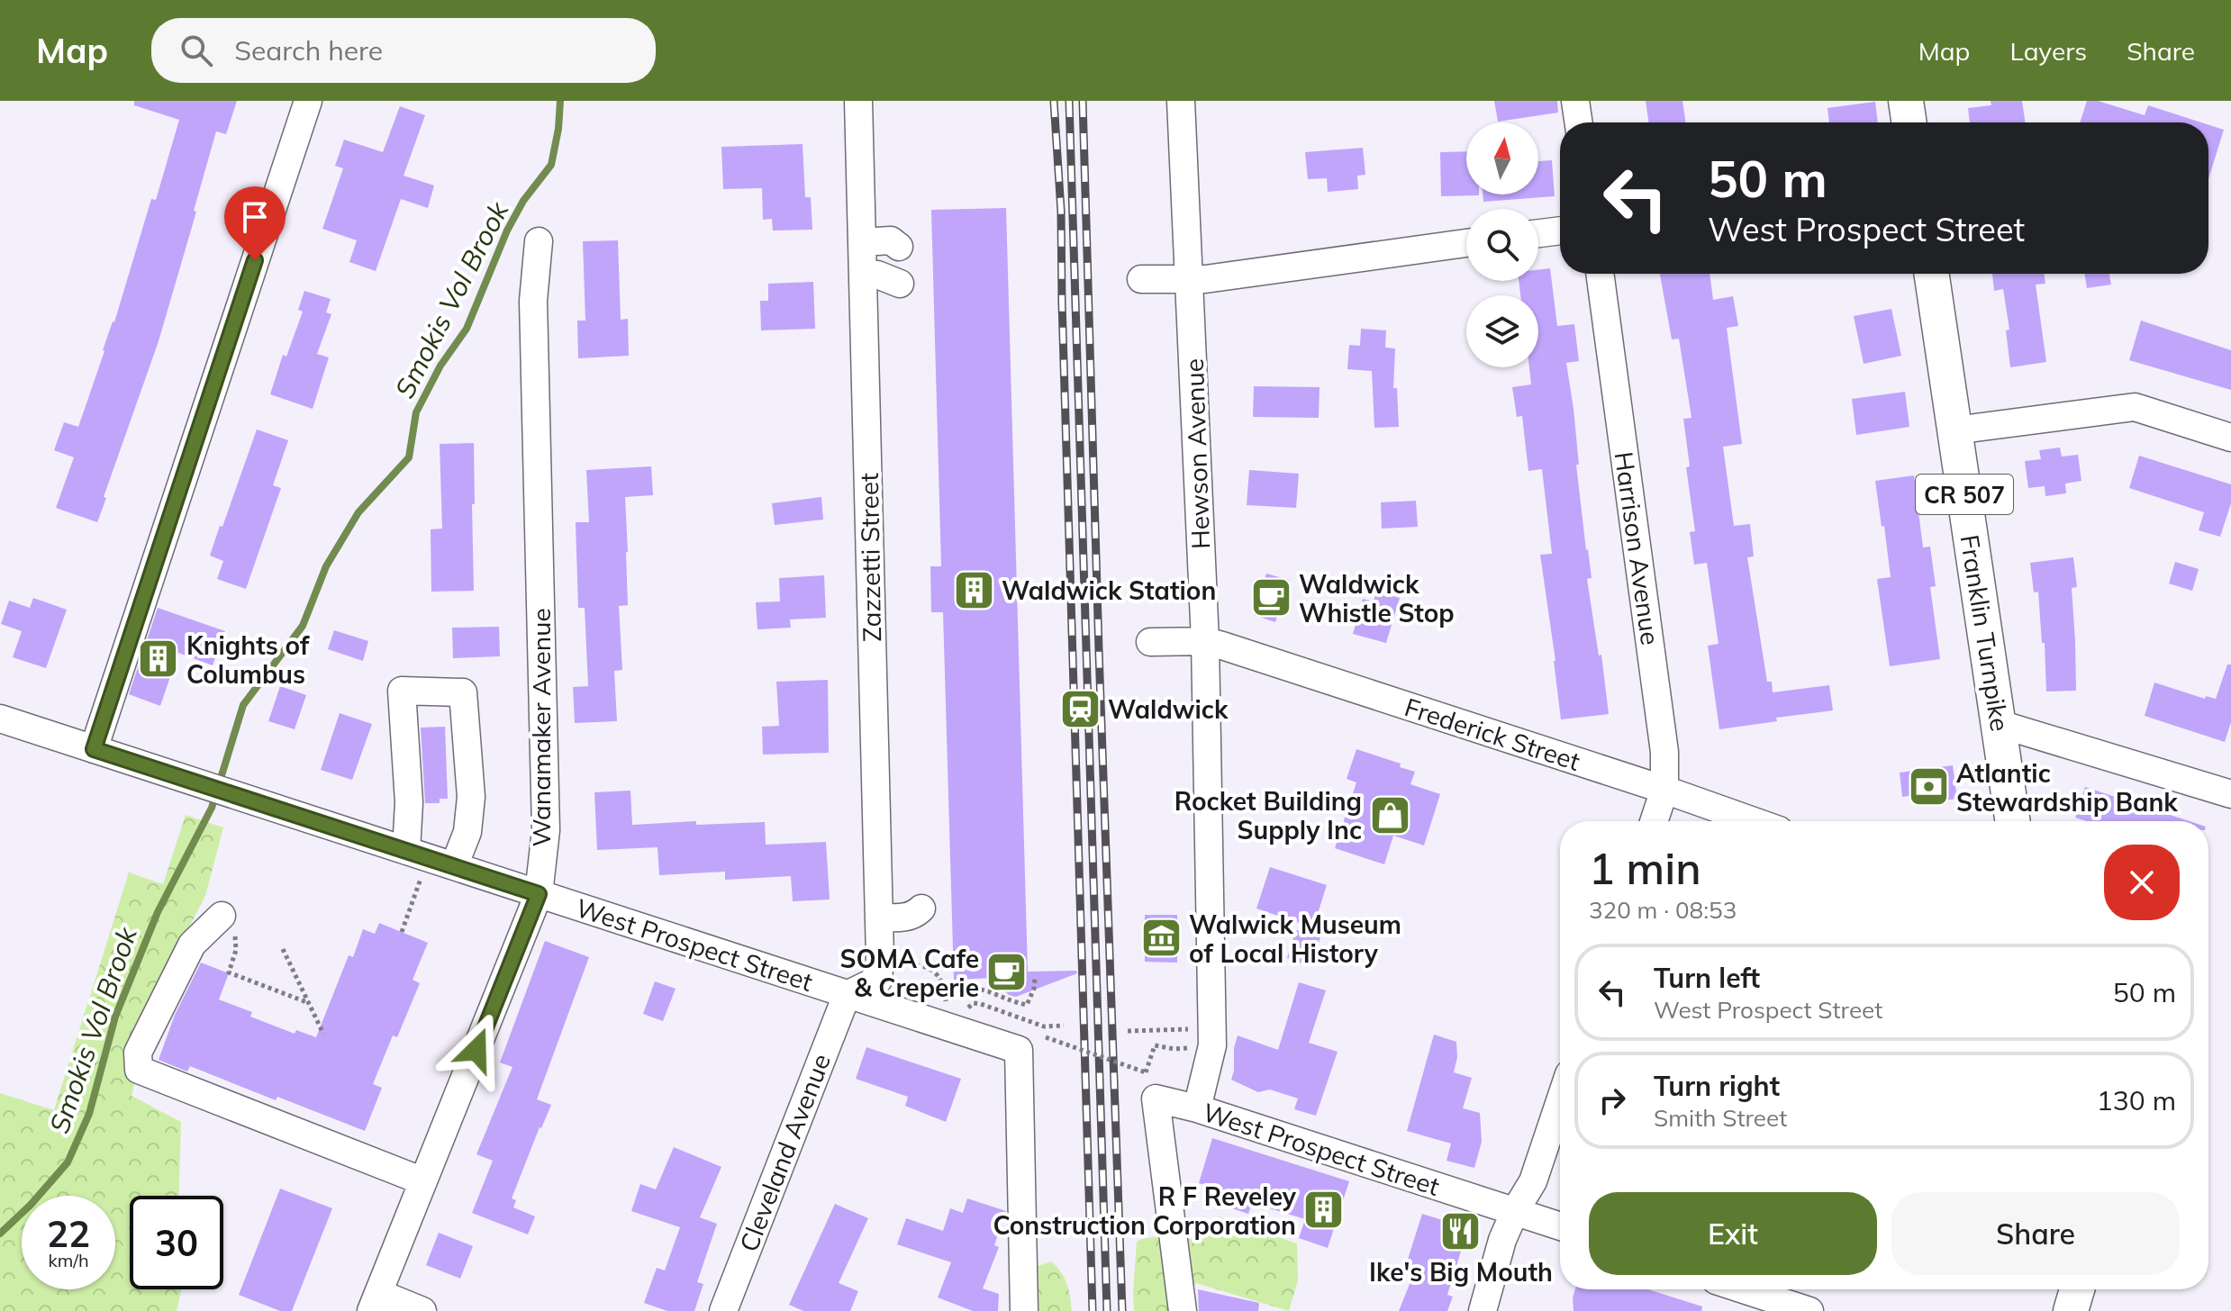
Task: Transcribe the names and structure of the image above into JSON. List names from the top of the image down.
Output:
{
  "streets": {
    "main road": ["CR 507", "Franklin Turnpike"],
    "street": [
      "Hewson Avenue",
      "Harrison Avenue",
      "Zazzetti Street",
      "Wanamaker Avenue",
      "Frederick Street",
      "West Prospect Street",
      "Cleveland Avenue"
    ]
  },
  "crossings": [
    ["Hewson Avenue", "Frederick Street"],
    ["Hewson Avenue", "West Prospect Street"],
    ["Harrison Avenue", "Frederick Street"],
    ["Wanamaker Avenue", "West Prospect Street"],
    ["West Prospect Street", "Cleveland Avenue"]
  ],
  "water": ["Smokis Vol Brook"],
  "places": {
    "building": ["Waldwick Station", "Knights of Columbus", "R F Reveley Construction Corporation"],
    "cafe": ["Waldwick Whistle Stop", "SOMA Cafe & Creperie"],
    "station": ["Waldwick"],
    "bank": ["Atlantic Stewardship Bank"],
    "shop": ["Rocket Building Supply Inc"],
    "museum": ["Walwick Museum of Local History"],
    "restaurant": ["Ike's Big Mouth"]
  },
  "north": "top",
  "page": {
    "header": "Map",
    "search": "Search here",
    "nav": ["Map", "Layers", "Share"],
    "turn": ["50 m", "West Prospect Street"],
    "heading": ["1 min", "320 m · 08:53"],
    "list": [
      {
        "name": "Turn left",
        "note": "West Prospect Street",
        "value": "50 m"
      },
      {
        "name": "Turn right",
        "note": "Smith Street",
        "value": "130 m"
      }
    ],
    "buttons": ["Exit", "Share"],
    "speed": "22 km/h",
    "limit": "30"
  }
}
